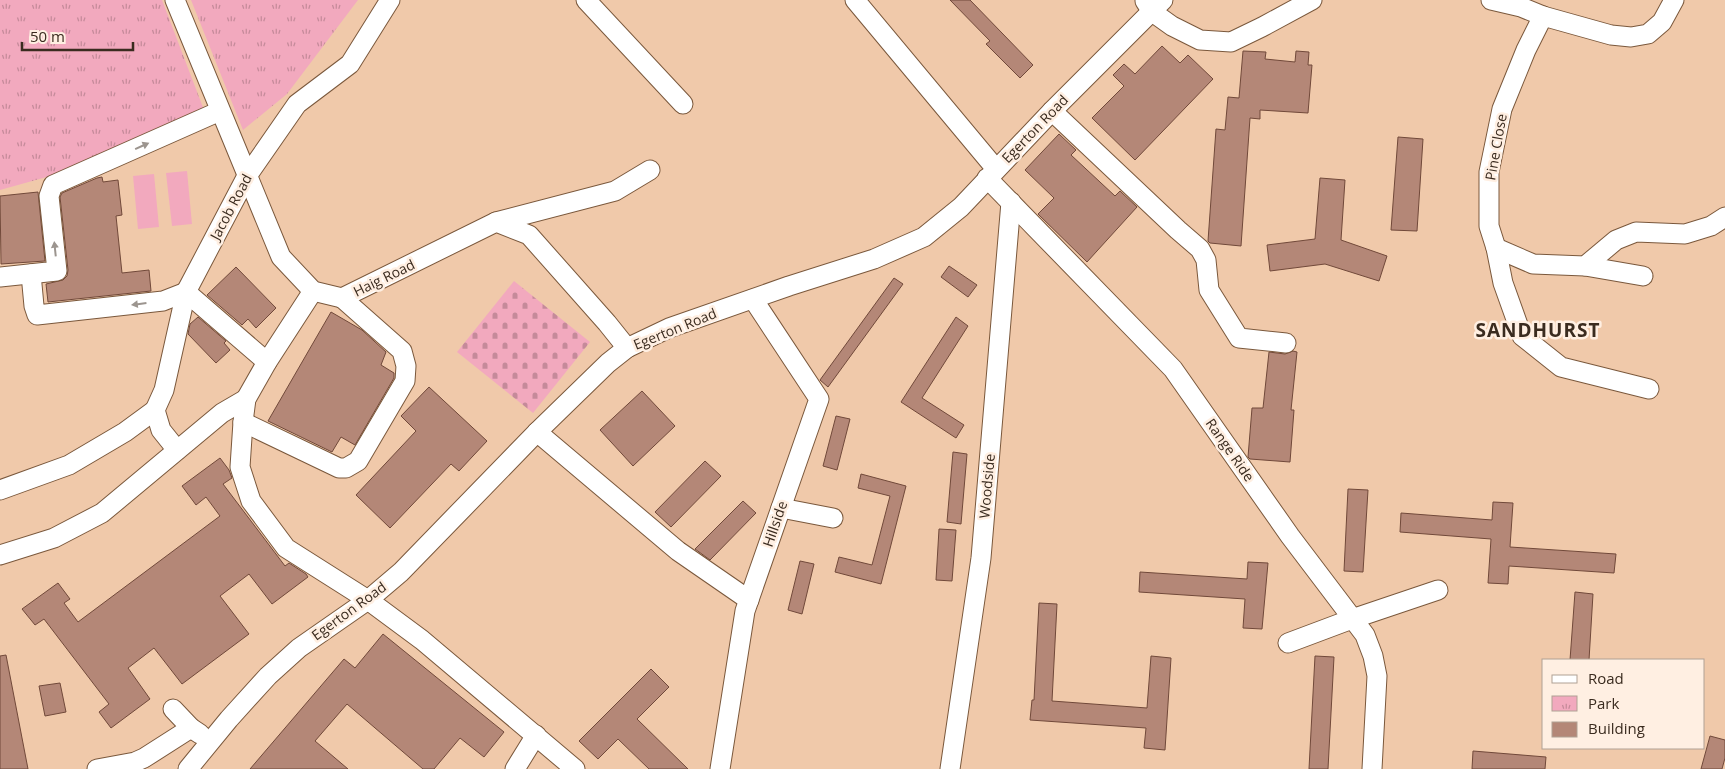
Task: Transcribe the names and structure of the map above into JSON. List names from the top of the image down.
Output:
{
  "streets": {
    "street": [
      "Egerton Road",
      "Pine Close",
      "Jacob Road",
      "Haig Road",
      "Range Ride",
      "Woodside",
      "Hillside"
    ]
  },
  "crossings": [
    ["Egerton Road", "Range Ride"],
    ["Egerton Road", "Hillside"],
    ["Range Ride", "Woodside"]
  ],
  "districts": ["SANDHURST"],
  "legend": ["Road", "Park", "Building"],
  "scale_bar": "50 m"
}
